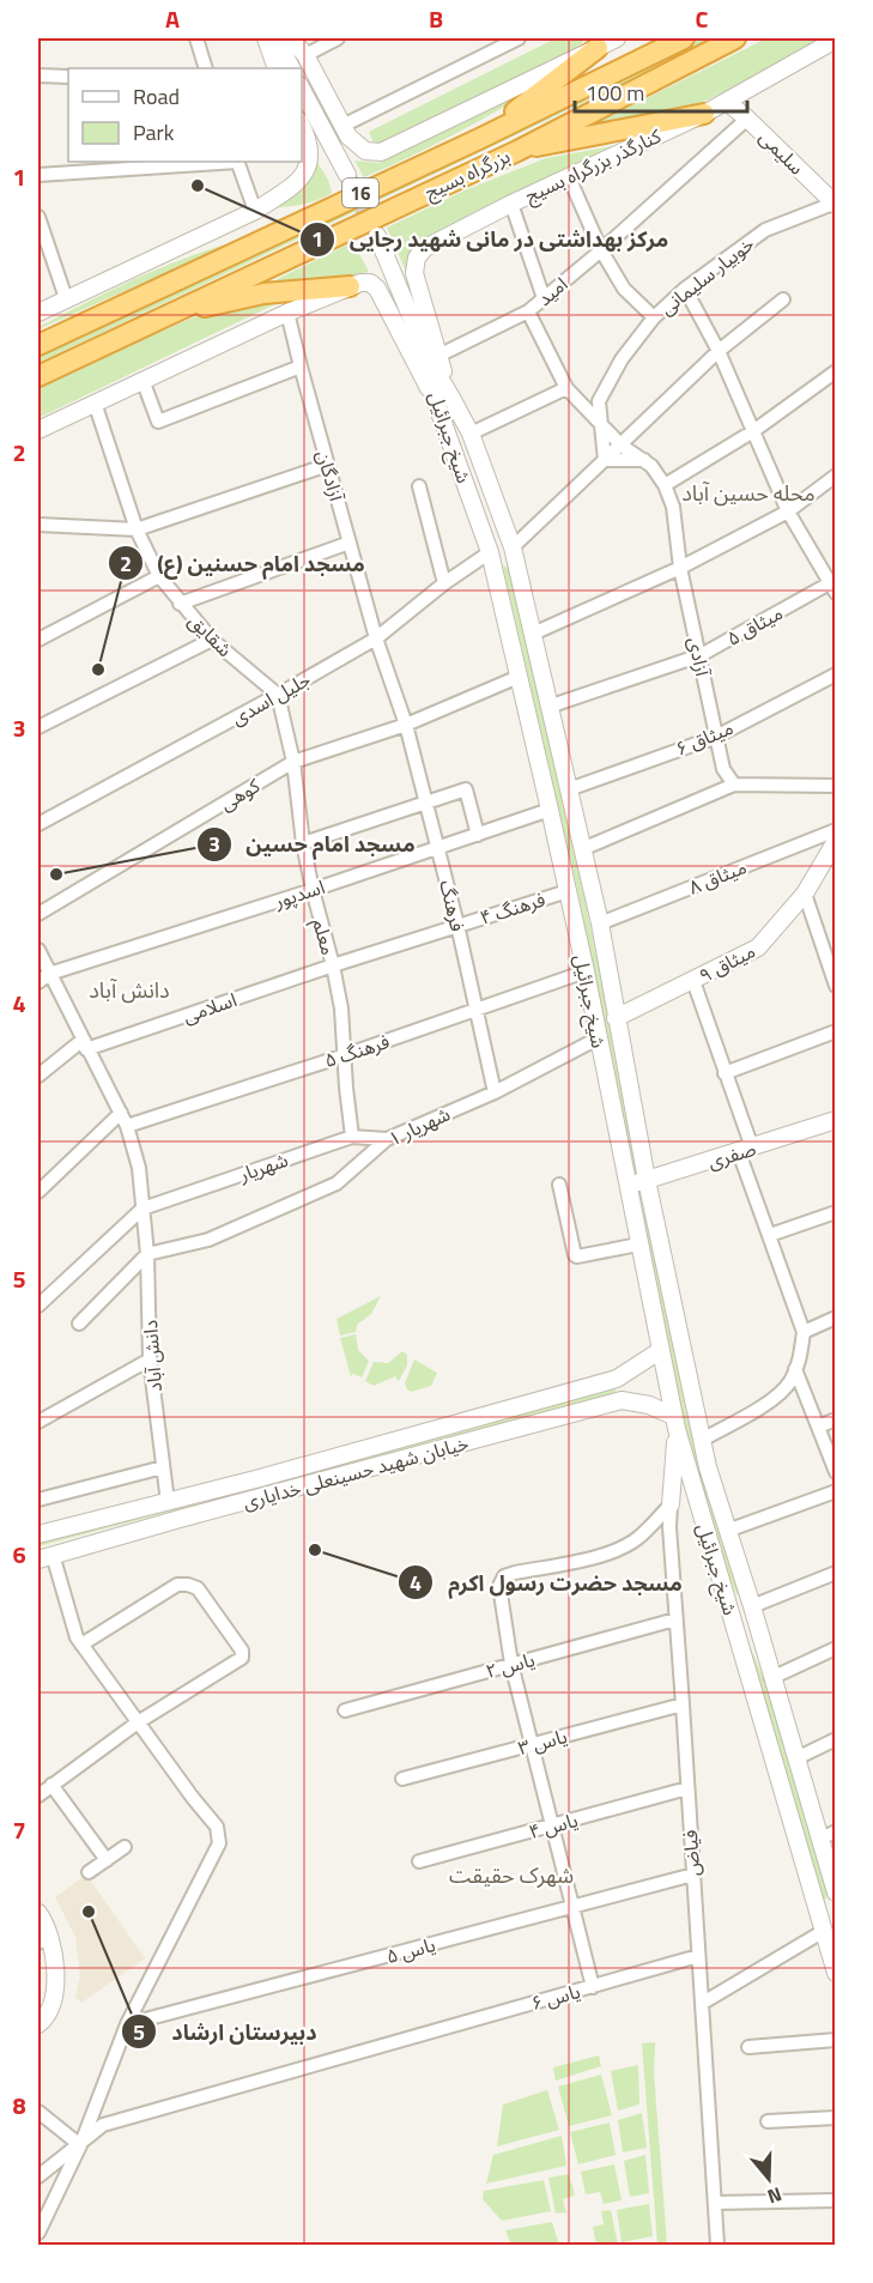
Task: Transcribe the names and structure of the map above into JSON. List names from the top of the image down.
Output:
{
  "streets": {
    "highway": ["بزرگراه بسیج", "16"],
    "street": [
      "سلیمی",
      "کنارگذر بزرگراه بسیج",
      "خوبیار سلیمانی",
      "امید",
      "شیخ جبرائیل",
      "آزادگان",
      "میثاق ۵",
      "شقایق",
      "آزادی",
      "جلیل اسدی",
      "میثاق ۶",
      "کوهی",
      "میثاق ۸",
      "اسدپور",
      "فرهنگ",
      "فرهنگ ۴",
      "معلم",
      "میثاق ۹",
      "اسلامی",
      "فرهنگ ۵",
      "شهریار ۱",
      "صفری",
      "شهریار",
      "دانش آباد",
      "خیابان شهید حسینعلی خدایاری",
      "یاس ۲",
      "یاس ۳",
      "یاس ۴",
      "فیاض",
      "یاس ۵",
      "یاس ۶"
    ]
  },
  "crossings": [
    ["سلیمی", "کنارگذر بزرگراه بسیج"],
    ["سلیمی", "خوبیار سلیمانی"],
    ["سلیمی", "امید"],
    ["کنارگذر بزرگراه بسیج", "امید"],
    ["کنارگذر بزرگراه بسیج", "شیخ جبرائیل"],
    ["خوبیار سلیمانی", "آزادی"],
    ["امید", "شیخ جبرائیل"],
    ["امید", "آزادی"],
    ["شیخ جبرائیل", "میثاق ۵"],
    ["شیخ جبرائیل", "جلیل اسدی"],
    ["شیخ جبرائیل", "میثاق ۶"],
    ["شیخ جبرائیل", "کوهی"],
    ["شیخ جبرائیل", "میثاق ۸"],
    ["شیخ جبرائیل", "اسدپور"],
    ["شیخ جبرائیل", "فرهنگ ۴"],
    ["شیخ جبرائیل", "میثاق ۹"],
    ["شیخ جبرائیل", "فرهنگ ۵"],
    ["شیخ جبرائیل", "شهریار ۱"],
    ["شیخ جبرائیل", "صفری"],
    ["شیخ جبرائیل", "خیابان شهید حسینعلی خدایاری"],
    ["آزادگان", "جلیل اسدی"],
    ["آزادگان", "فرهنگ"],
    ["میثاق ۵", "آزادی"],
    ["شقایق", "جلیل اسدی"],
    ["شقایق", "معلم"],
    ["آزادی", "میثاق ۶"],
    ["جلیل اسدی", "فرهنگ"],
    ["جلیل اسدی", "معلم"],
    ["کوهی", "فرهنگ"],
    ["کوهی", "معلم"],
    ["اسدپور", "فرهنگ"],
    ["اسدپور", "معلم"],
    ["اسدپور", "دانش آباد"],
    ["فرهنگ", "فرهنگ ۴"],
    ["فرهنگ", "فرهنگ ۵"],
    ["فرهنگ", "شهریار ۱"],
    ["فرهنگ ۴", "معلم"],
    ["فرهنگ ۴", "اسلامی"],
    ["معلم", "اسلامی"],
    ["معلم", "فرهنگ ۵"],
    ["معلم", "شهریار"],
    ["اسلامی", "دانش آباد"],
    ["فرهنگ ۵", "دانش آباد"],
    ["شهریار ۱", "شهریار"],
    ["شهریار ۱", "دانش آباد"],
    ["شهریار", "دانش آباد"],
    ["دانش آباد", "خیابان شهید حسینعلی خدایاری"],
    ["یاس ۲", "فیاض"],
    ["یاس ۳", "فیاض"],
    ["یاس ۴", "فیاض"],
    ["فیاض", "یاس ۵"],
    ["فیاض", "یاس ۶"]
  ],
  "districts": ["محله حسین آباد", "دانش آباد", "شهرک حقیقت"],
  "places": [
    "مرکز بهداشتی در مانی شهید رجایی",
    "مسجد امام حسنین (ع)",
    "مسجد امام حسین",
    "مسجد حضرت رسول اکرم",
    "دبیرستان ارشاد"
  ],
  "legend": ["Road", "Park"],
  "scale_bar": "100 m",
  "north": "bottom",
  "grid": {
    "columns": ["A", "B", "C"],
    "rows": [
      "1",
      "2",
      "3",
      "4",
      "5",
      "6",
      "7",
      "8"
    ]
  }
}
